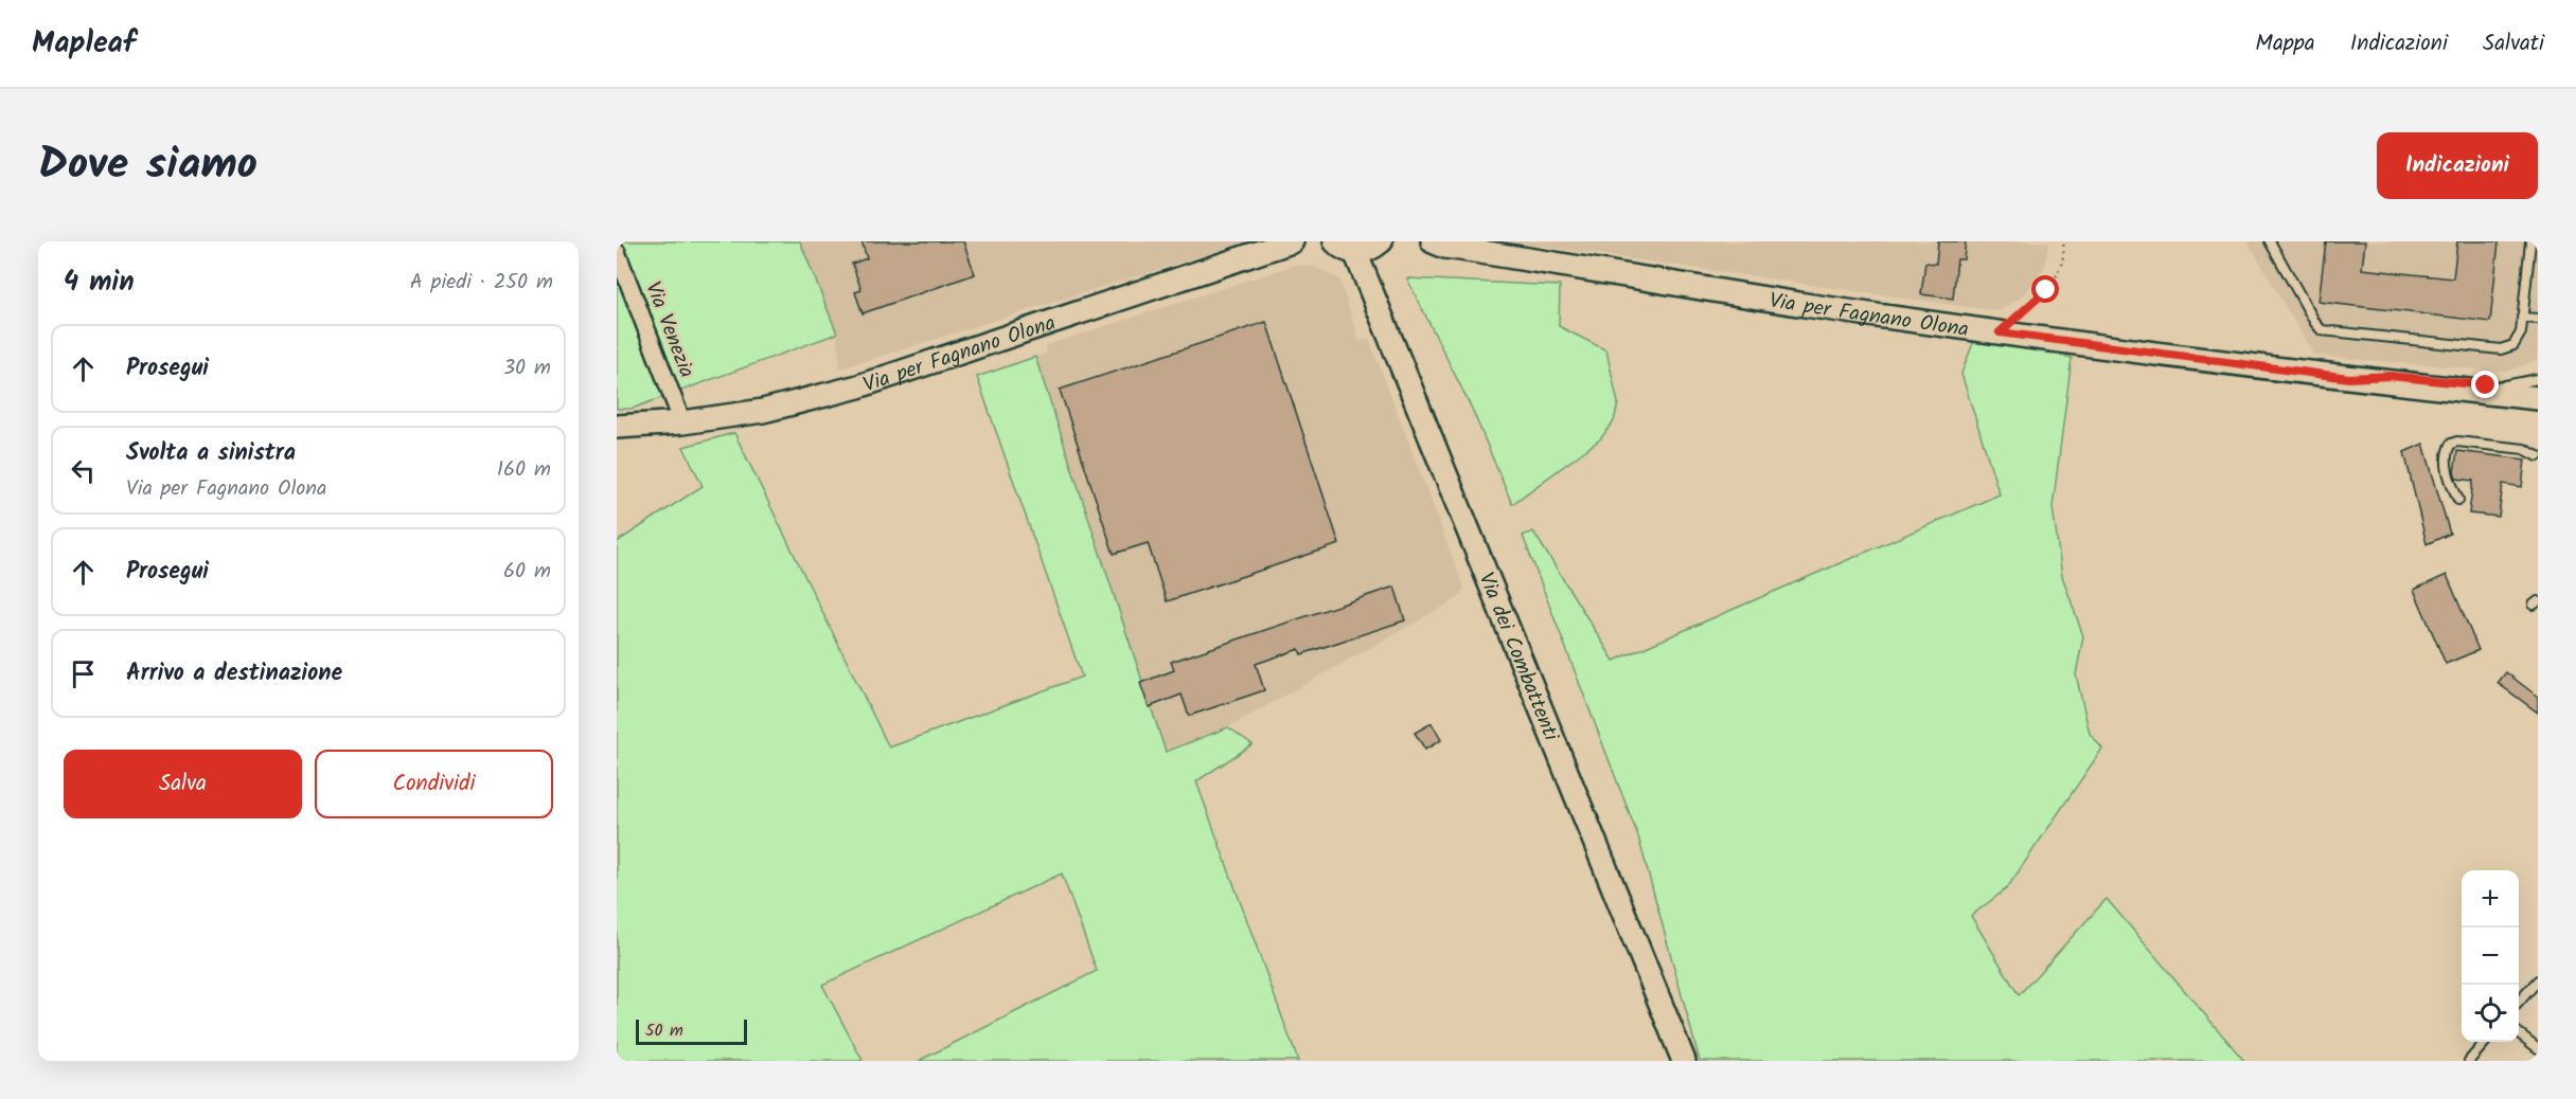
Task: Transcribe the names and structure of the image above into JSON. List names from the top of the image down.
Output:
{
  "streets": {
    "main road": ["Via per Fagnano Olona", "Via dei Combattenti"],
    "street": ["Via Venezia"]
  },
  "crossings": [
    ["Via per Fagnano Olona", "Via Venezia"]
  ],
  "scale_bar": "50 m",
  "page": {
    "header": "Mapleaf",
    "nav": ["Mappa", "Indicazioni", "Salvati"],
    "title": "Dove siamo",
    "buttons": [
      "Indicazioni",
      ["Salva", "Condividi"]
    ],
    "heading": ["4 min", "A piedi · 250 m"],
    "list": [
      ["Prosegui", "30 m"],
      ["Svolta a sinistra", "Via per Fagnano Olona", "160 m"],
      ["Prosegui", "60 m"],
      "Arrivo a destinazione"
    ],
    "map_buttons": ["+", "−"],
    "scale": "50 m"
  }
}
